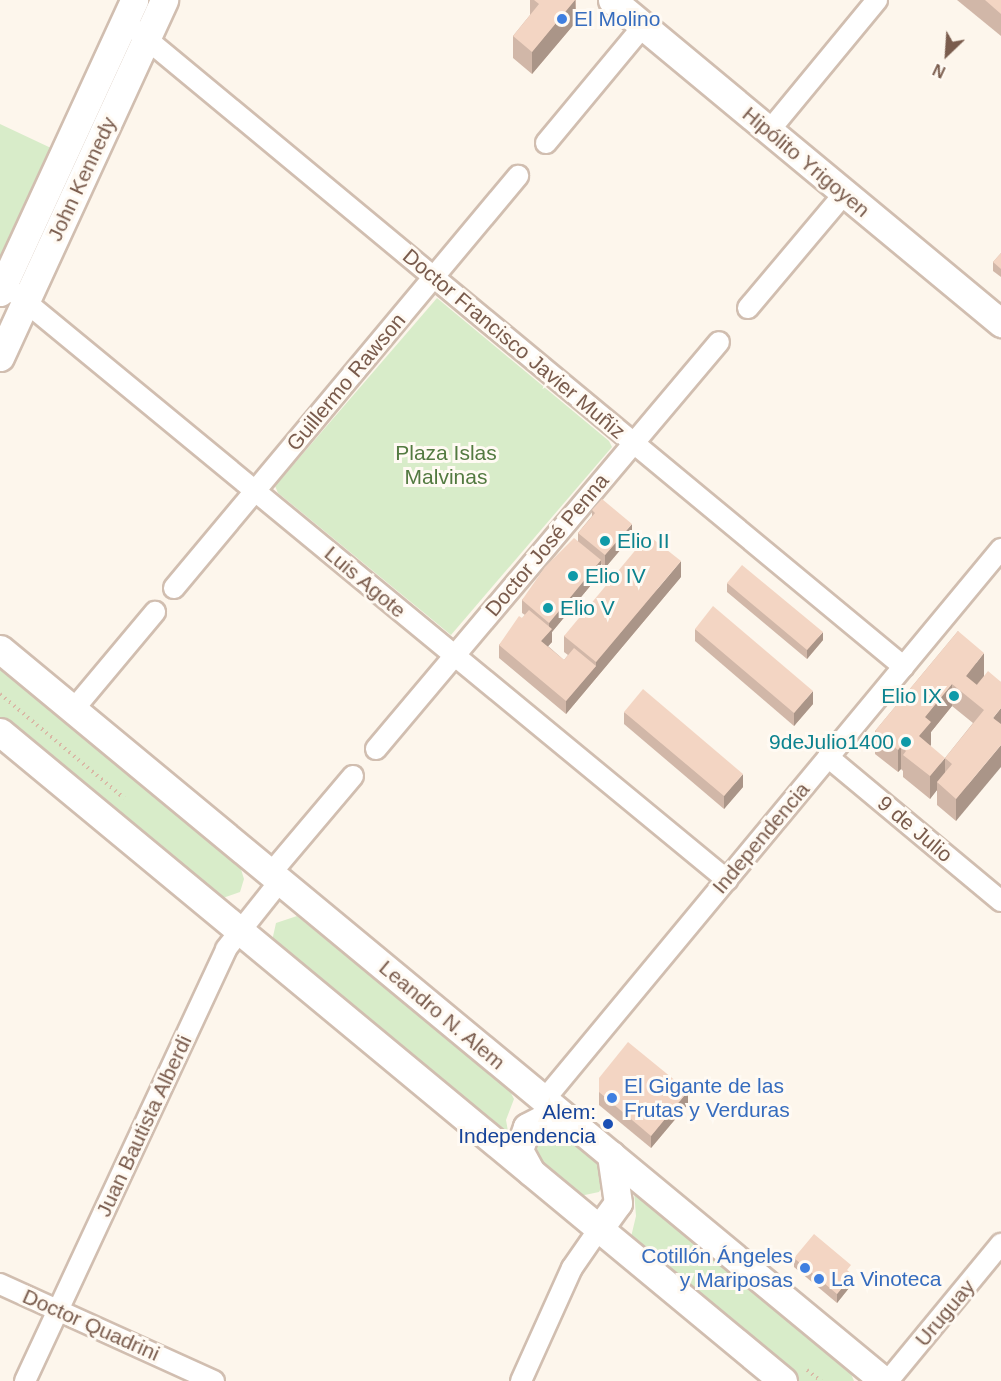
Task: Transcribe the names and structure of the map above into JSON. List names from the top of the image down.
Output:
{
  "streets": {
    "main road": ["Hipólito Yrigoyen", "John Kennedy", "Leandro N. Alem"],
    "street": [
      "Doctor Francisco Javier Muñiz",
      "Guillermo Rawson",
      "Doctor José Penna",
      "Luis Agote",
      "9 de Julio",
      "Independencia",
      "Juan Bautista Alberdi",
      "Uruguay",
      "Doctor Quadrini"
    ]
  },
  "crossings": [
    ["John Kennedy", "Doctor Francisco Javier Muñiz"],
    ["John Kennedy", "Luis Agote"],
    ["Doctor Francisco Javier Muñiz", "Guillermo Rawson"],
    ["Doctor Francisco Javier Muñiz", "Doctor José Penna"],
    ["Doctor Francisco Javier Muñiz", "Independencia"],
    ["Guillermo Rawson", "Luis Agote"],
    ["Doctor José Penna", "Luis Agote"],
    ["Luis Agote", "Independencia"],
    ["9 de Julio", "Independencia"],
    ["Independencia", "Leandro N. Alem"],
    ["Leandro N. Alem", "Juan Bautista Alberdi"],
    ["Juan Bautista Alberdi", "Doctor Quadrini"]
  ],
  "parks": ["Plaza Islas Malvinas"],
  "places": [
    "El Molino",
    "Elio II",
    "Elio IV",
    "Elio V",
    "Elio IX",
    "9deJulio1400",
    "El Gigante de las Frutas y Verduras",
    "Alem: Independencia",
    "Cotillón Ángeles y Mariposas",
    "La Vinoteca"
  ],
  "north": "bottom left"
}
